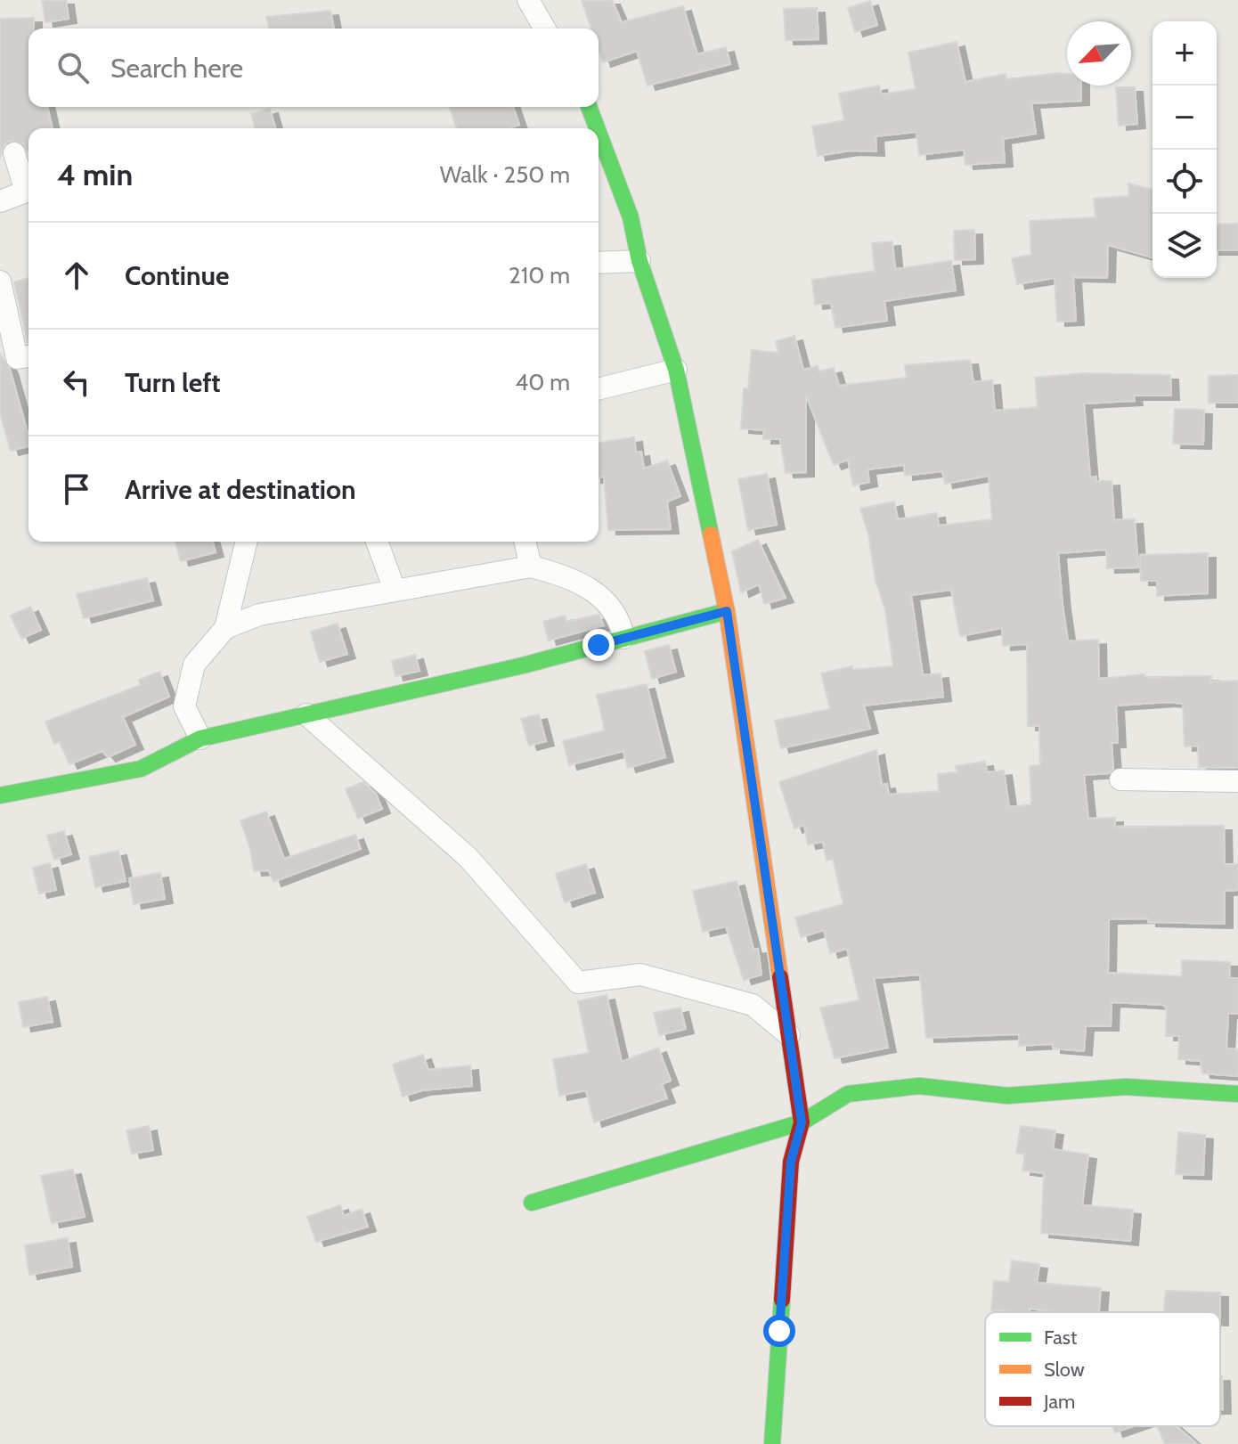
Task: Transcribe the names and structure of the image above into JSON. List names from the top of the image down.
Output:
{
  "legend": ["Fast", "Slow", "Jam"],
  "north": "bottom left",
  "page": {
    "map_buttons": ["+", "−"],
    "search": "Search here",
    "heading": ["4 min", "Walk · 250 m"],
    "list": [
      ["Continue", "210 m"],
      ["Turn left", "40 m"],
      "Arrive at destination"
    ]
  }
}
